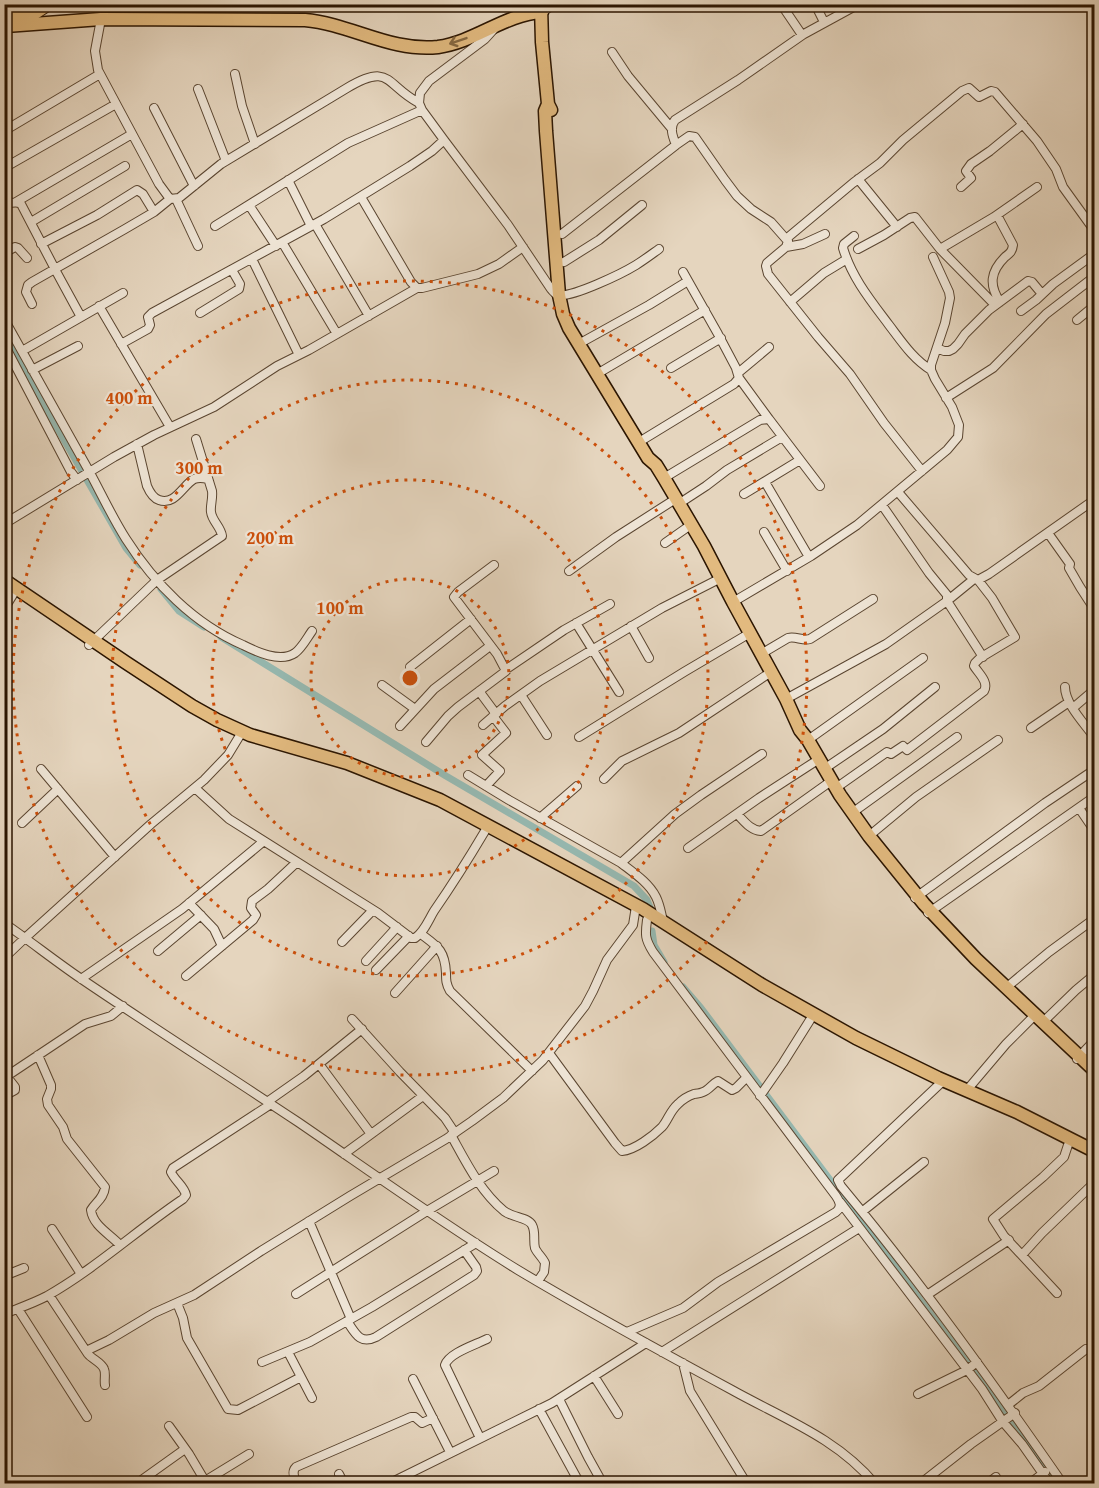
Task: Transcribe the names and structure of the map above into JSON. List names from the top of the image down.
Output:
{
  "rings": [
    "400 m",
    "300 m",
    "200 m",
    "100 m"
  ]
}
